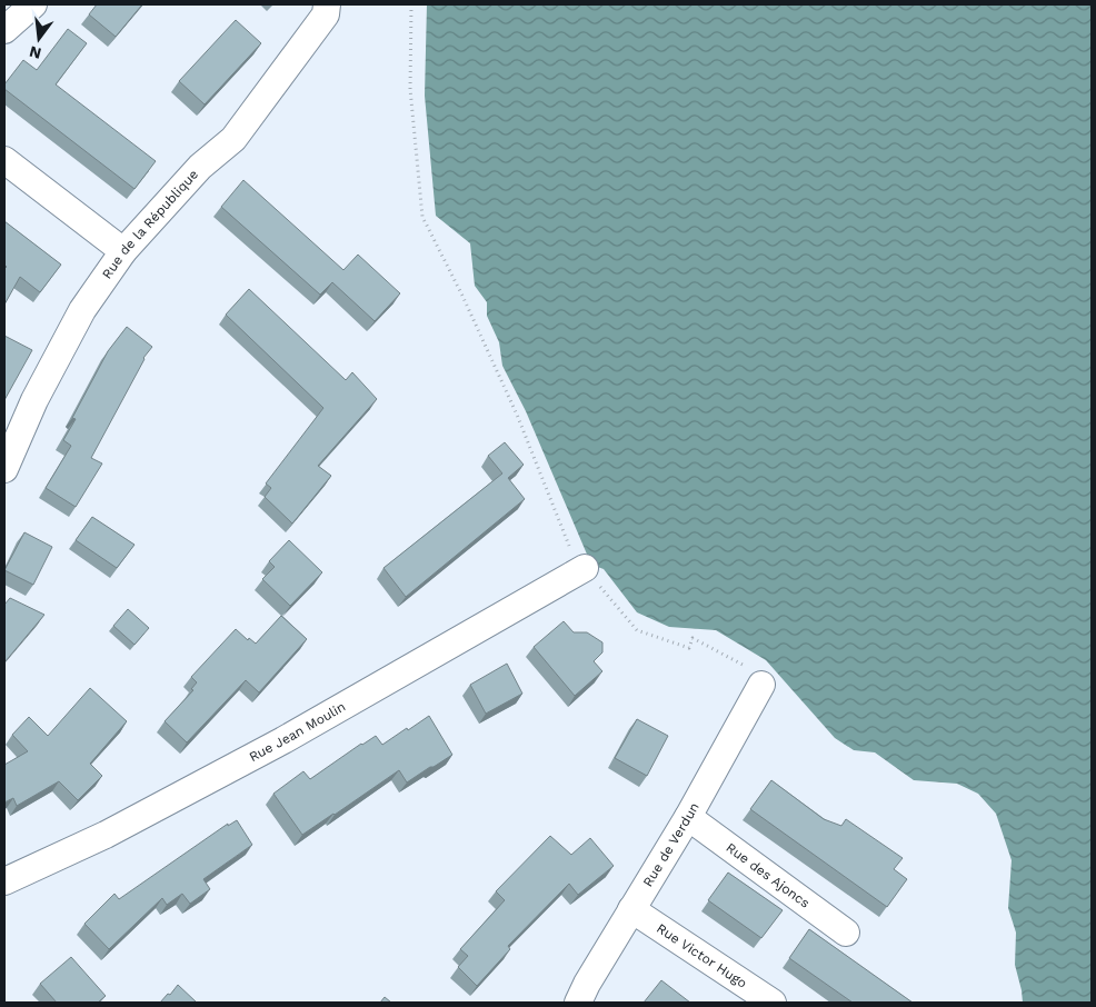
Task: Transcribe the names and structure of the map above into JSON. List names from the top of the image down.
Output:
{
  "streets": {
    "street": [
      "Rue de la République",
      "Rue Jean Moulin",
      "Rue de Verdun",
      "Rue des Ajoncs",
      "Rue Victor Hugo"
    ]
  },
  "crossings": [
    ["Rue de Verdun", "Rue des Ajoncs"],
    ["Rue de Verdun", "Rue Victor Hugo"]
  ],
  "north": "bottom"
}
